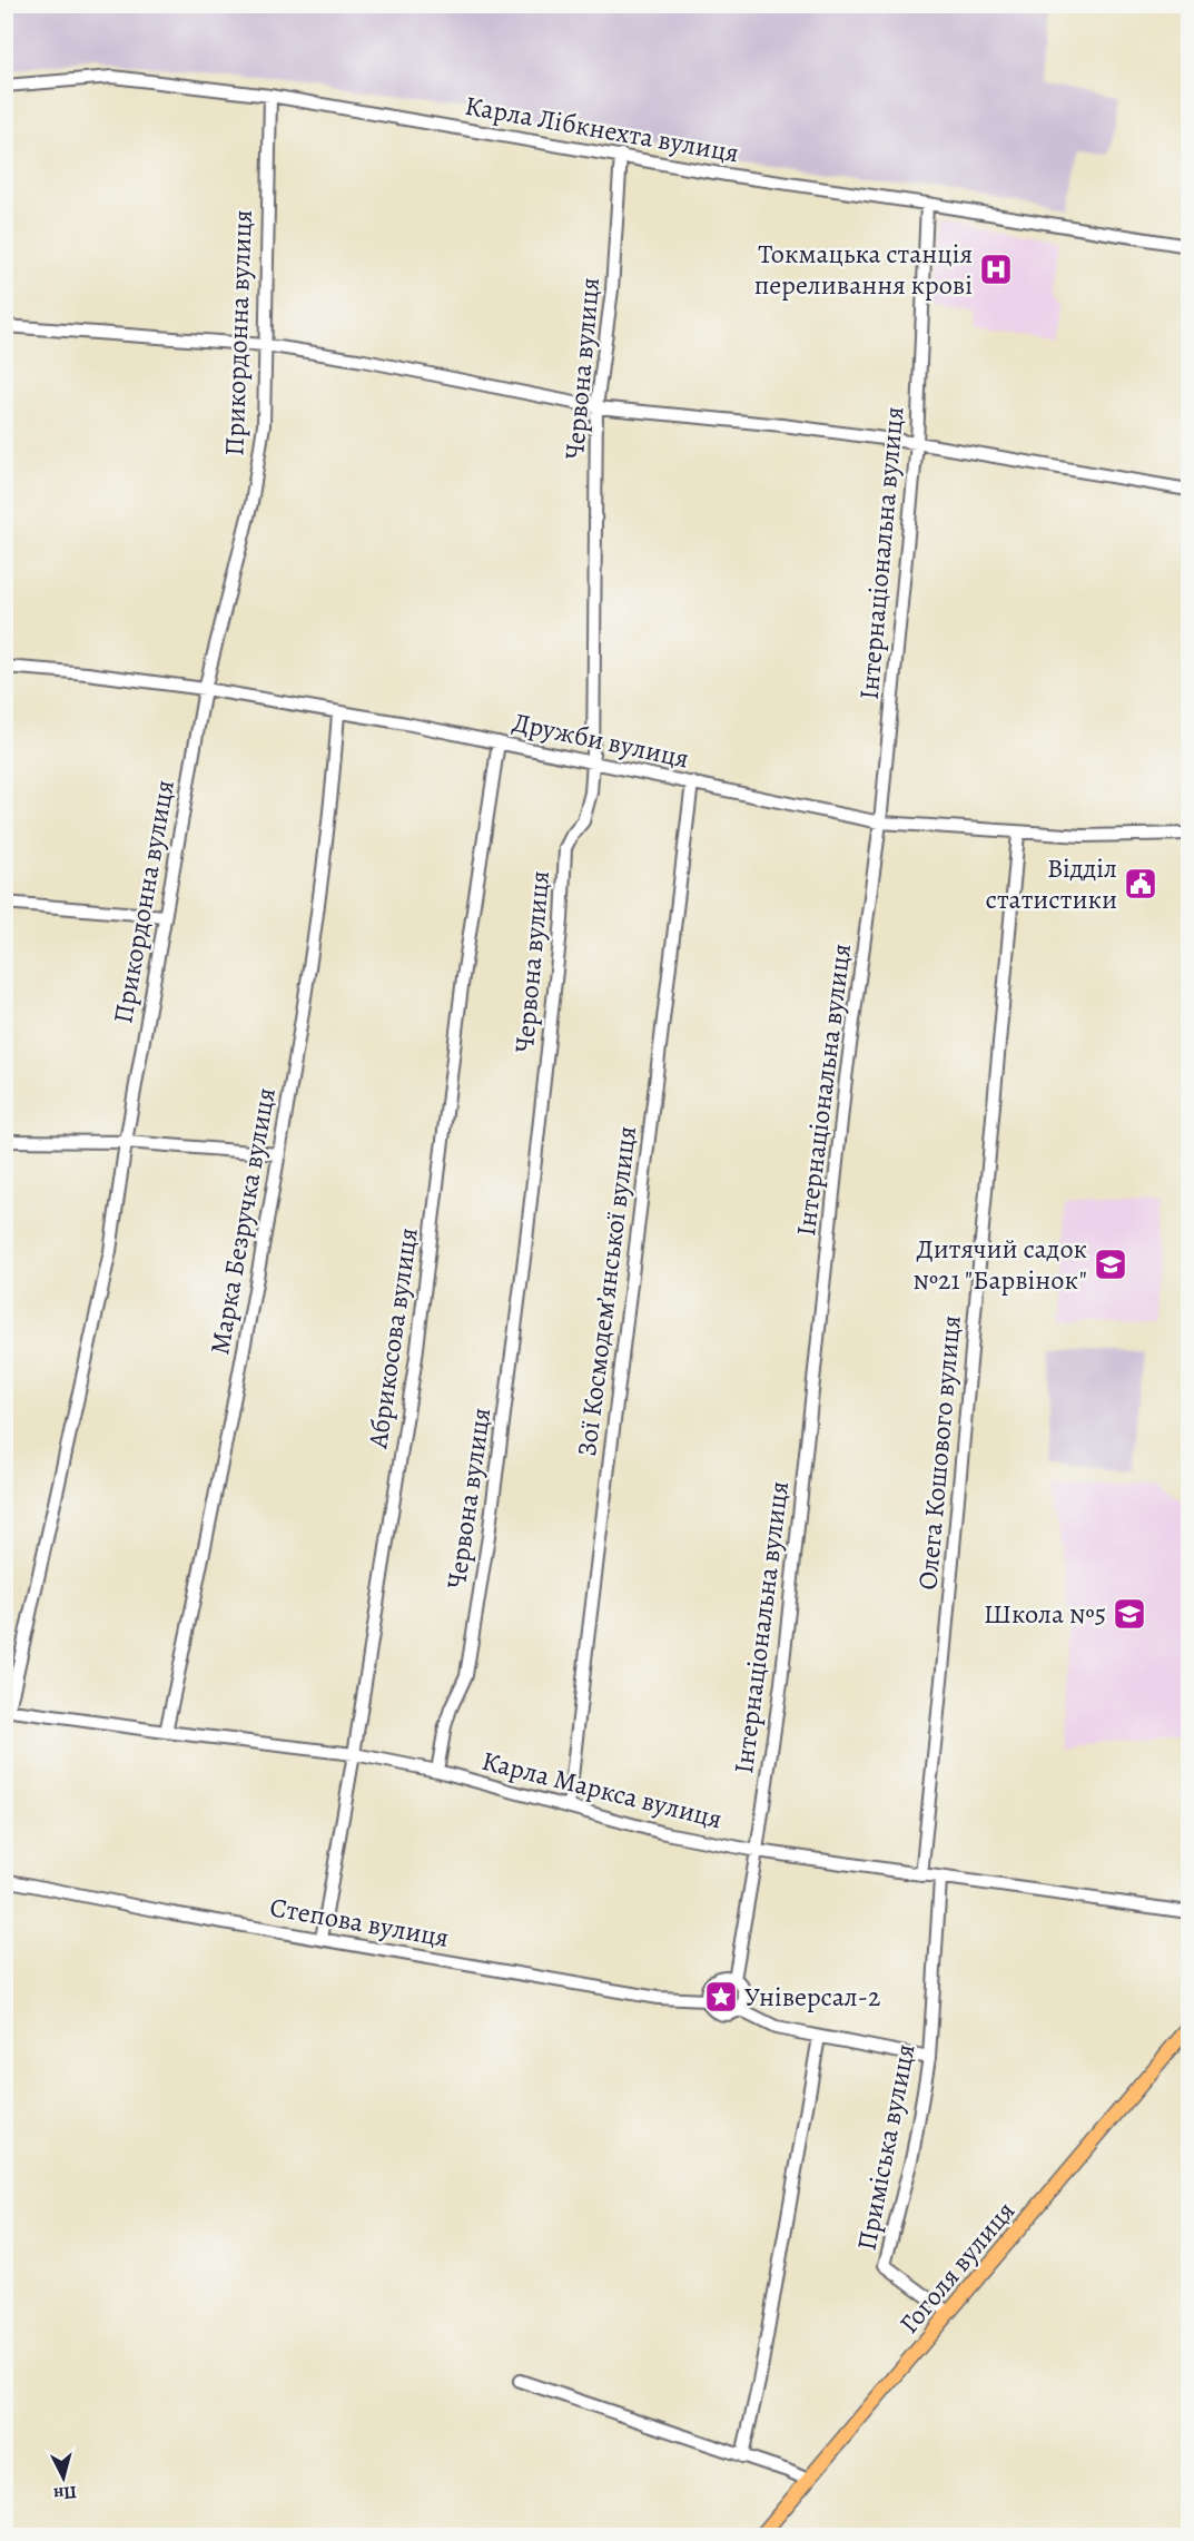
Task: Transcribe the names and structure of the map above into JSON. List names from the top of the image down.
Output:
{
  "streets": {
    "main road": ["Гоголя вулиця"],
    "street": [
      "Карла Лібкнехта вулиця",
      "Прикордонна вулиця",
      "Червона вулиця",
      "Інтернаціональна вулиця",
      "Дружби вулиця",
      "Марка Безручка вулиця",
      "Зої Космодем’янської вулиця",
      "Абрикосова вулиця",
      "Олега Кошового вулиця",
      "Карла Маркса вулиця",
      "Степова вулиця",
      "Приміська вулиця"
    ]
  },
  "crossings": [
    ["Карла Лібкнехта вулиця", "Прикордонна вулиця"],
    ["Карла Лібкнехта вулиця", "Червона вулиця"],
    ["Карла Лібкнехта вулиця", "Інтернаціональна вулиця"],
    ["Прикордонна вулиця", "Дружби вулиця"],
    ["Прикордонна вулиця", "Карла Маркса вулиця"],
    ["Червона вулиця", "Дружби вулиця"],
    ["Червона вулиця", "Карла Маркса вулиця"],
    ["Інтернаціональна вулиця", "Дружби вулиця"],
    ["Інтернаціональна вулиця", "Карла Маркса вулиця"],
    ["Інтернаціональна вулиця", "Степова вулиця"],
    ["Дружби вулиця", "Марка Безручка вулиця"],
    ["Дружби вулиця", "Зої Космодем’янської вулиця"],
    ["Дружби вулиця", "Абрикосова вулиця"],
    ["Дружби вулиця", "Олега Кошового вулиця"],
    ["Марка Безручка вулиця", "Карла Маркса вулиця"],
    ["Зої Космодем’янської вулиця", "Карла Маркса вулиця"],
    ["Абрикосова вулиця", "Карла Маркса вулиця"],
    ["Абрикосова вулиця", "Степова вулиця"],
    ["Олега Кошового вулиця", "Карла Маркса вулиця"],
    ["Карла Маркса вулиця", "Приміська вулиця"],
    ["Приміська вулиця", "Гоголя вулиця"]
  ],
  "places": {
    "hospital": ["Токмацька станція переливання крові"],
    "public building": ["Відділ статистики"],
    "school or university": ["Дитячий садок №21 \"Барвінок\"", "Школа №5"],
    "place": ["Універсал-2"]
  },
  "north": "bottom"
}
